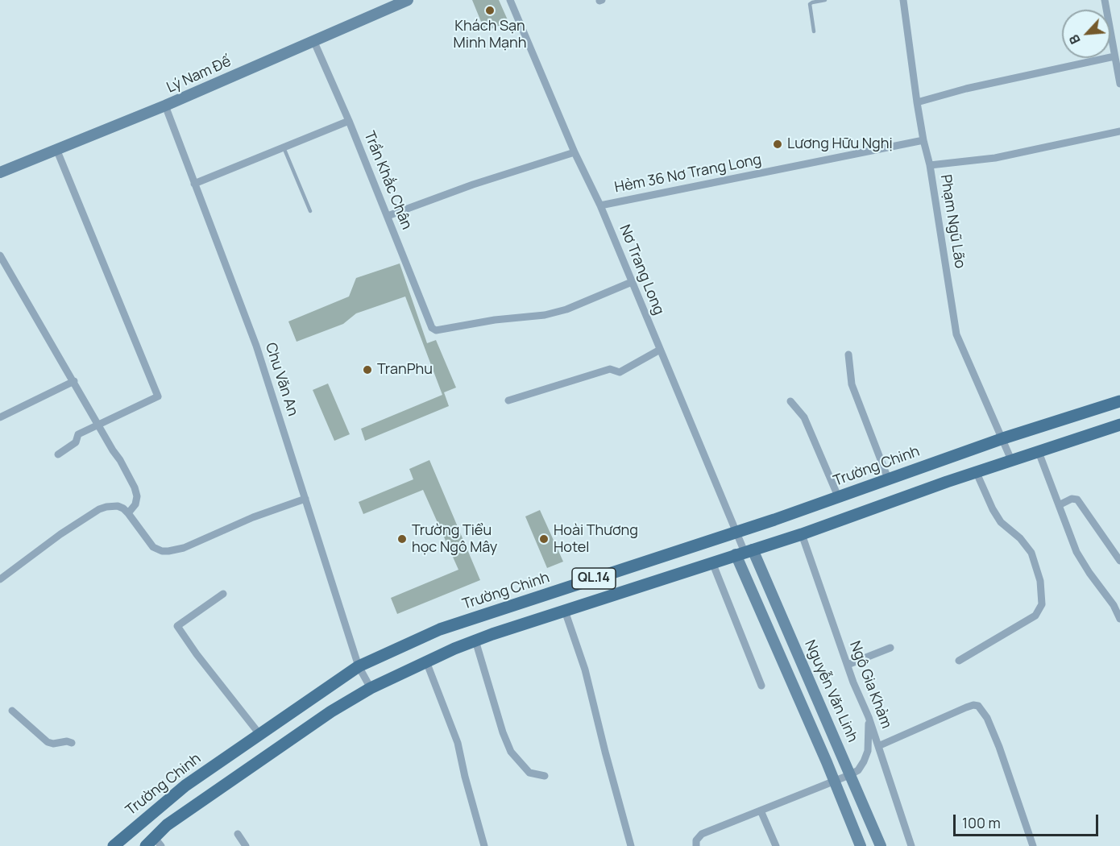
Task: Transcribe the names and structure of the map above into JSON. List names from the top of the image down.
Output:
{
  "streets": {
    "main road": ["Trường Chinh", "QL.14"],
    "street": [
      "Lý Nam Đế",
      "Hẻm 36 Nơ Trang Long",
      "Trần Khắc Chân",
      "Phạm Ngũ Lão",
      "Nơ Trang Long",
      "Chu Văn An",
      "Ngô Gia Khảm",
      "Nguyễn Văn Linh"
    ]
  },
  "crossings": [
    ["Lý Nam Đế", "Trần Khắc Chân"],
    ["Lý Nam Đế", "Chu Văn An"],
    ["Hẻm 36 Nơ Trang Long", "Phạm Ngũ Lão"],
    ["Hẻm 36 Nơ Trang Long", "Nơ Trang Long"],
    ["Trần Khắc Chân", "Nơ Trang Long"],
    ["Phạm Ngũ Lão", "Trường Chinh"],
    ["Phạm Ngũ Lão", "QL.14"],
    ["Nơ Trang Long", "Trường Chinh"],
    ["Nơ Trang Long", "QL.14"],
    ["Nơ Trang Long", "Nguyễn Văn Linh"],
    ["Chu Văn An", "Trường Chinh"],
    ["Chu Văn An", "QL.14"],
    ["QL.14", "Ngô Gia Khảm"],
    ["QL.14", "Nguyễn Văn Linh"]
  ],
  "places": [
    "Khách Sạn Minh Mạnh",
    "Lương Hữu Nghị",
    "TranPhu",
    "Trường Tiểu học Ngô Mây",
    "Hoài Thương Hotel"
  ],
  "scale_bar": "100 m",
  "north": "bottom left"
}
